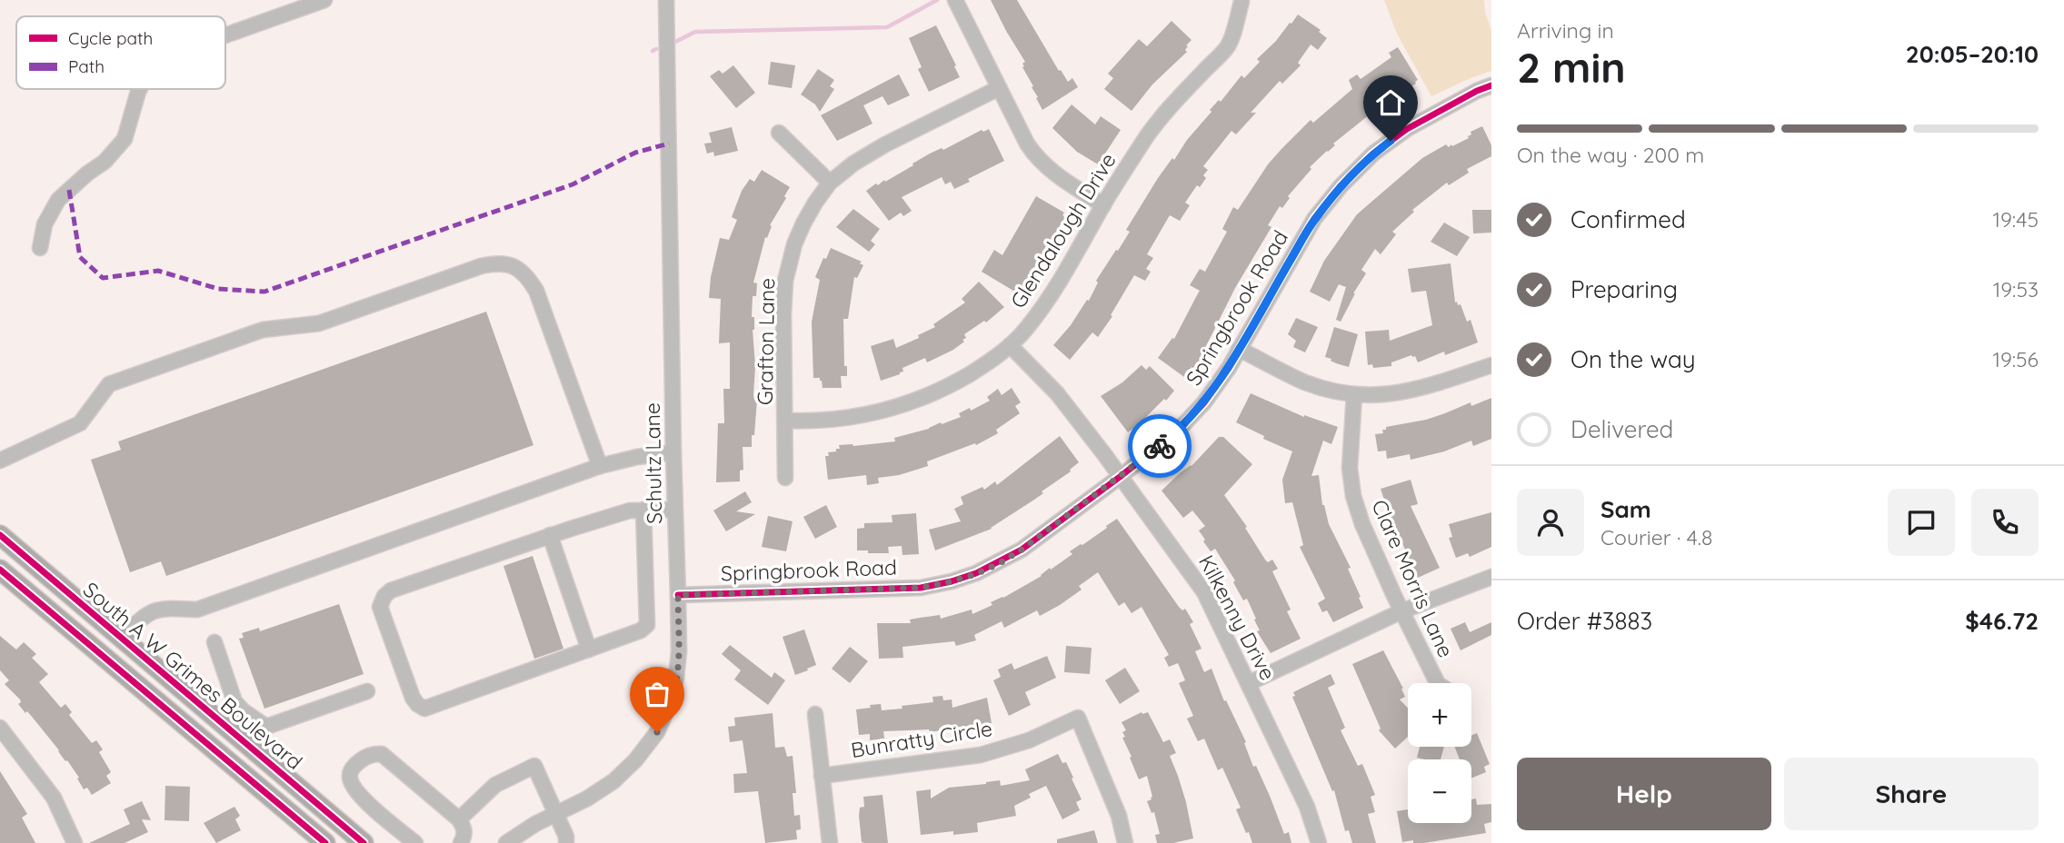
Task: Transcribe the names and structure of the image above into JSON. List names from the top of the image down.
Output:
{
  "streets": {
    "main road": ["South A W Grimes Boulevard"],
    "street": [
      "Glendalough Drive",
      "Springbrook Road",
      "Grafton Lane",
      "Schultz Lane",
      "Clare Morris Lane",
      "Kilkenny Drive",
      "Bunratty Circle"
    ]
  },
  "crossings": [
    ["Glendalough Drive", "Grafton Lane"],
    ["Glendalough Drive", "Kilkenny Drive"],
    ["Springbrook Road", "Schultz Lane"],
    ["Springbrook Road", "Kilkenny Drive"]
  ],
  "legend": ["Cycle path", "Path"],
  "page": {
    "heading": ["2 min", "Arriving in", "20:05–20:10"],
    "panel": [
      "Sam",
      "Courier · 4.8",
      "Order #3883",
      "$46.72"
    ],
    "bar": "On the way · 200 m",
    "list": [
      ["Confirmed", "19:45"],
      ["Preparing", "19:53"],
      ["On the way", "19:56"],
      "Delivered"
    ],
    "map_buttons": ["+", "−"],
    "buttons": ["Help", "Share"]
  }
}
